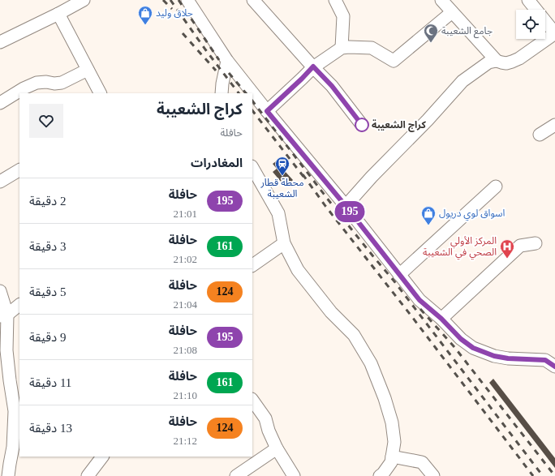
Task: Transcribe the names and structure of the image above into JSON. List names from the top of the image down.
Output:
{
  "places": {
    "shop": ["حلاق وليد", "اسواق لوي دريول"],
    "mosque": ["جامع الشعيبة"],
    "other": ["كراج الشعيبة"],
    "station": ["محطة قطار الشعيبة"],
    "hospital": ["المركز الأولي الصحي في الشعيبة"]
  },
  "lines": ["bus line 195"],
  "page": {
    "on_map": "195",
    "heading": [
      ["كراج الشعيبة", "حافلة"],
      "المغادرات"
    ],
    "list": [
      {
        "mark": "195",
        "name": "حافلة",
        "note": "21:01",
        "value": "2 دقيقة"
      },
      {
        "mark": "161",
        "name": "حافلة",
        "note": "21:02",
        "value": "3 دقيقة"
      },
      {
        "mark": "124",
        "name": "حافلة",
        "note": "21:04",
        "value": "5 دقيقة"
      },
      {
        "mark": "195",
        "name": "حافلة",
        "note": "21:08",
        "value": "9 دقيقة"
      },
      {
        "mark": "161",
        "name": "حافلة",
        "note": "21:10",
        "value": "11 دقيقة"
      },
      {
        "mark": "124",
        "name": "حافلة",
        "note": "21:12",
        "value": "13 دقيقة"
      }
    ]
  }
}
